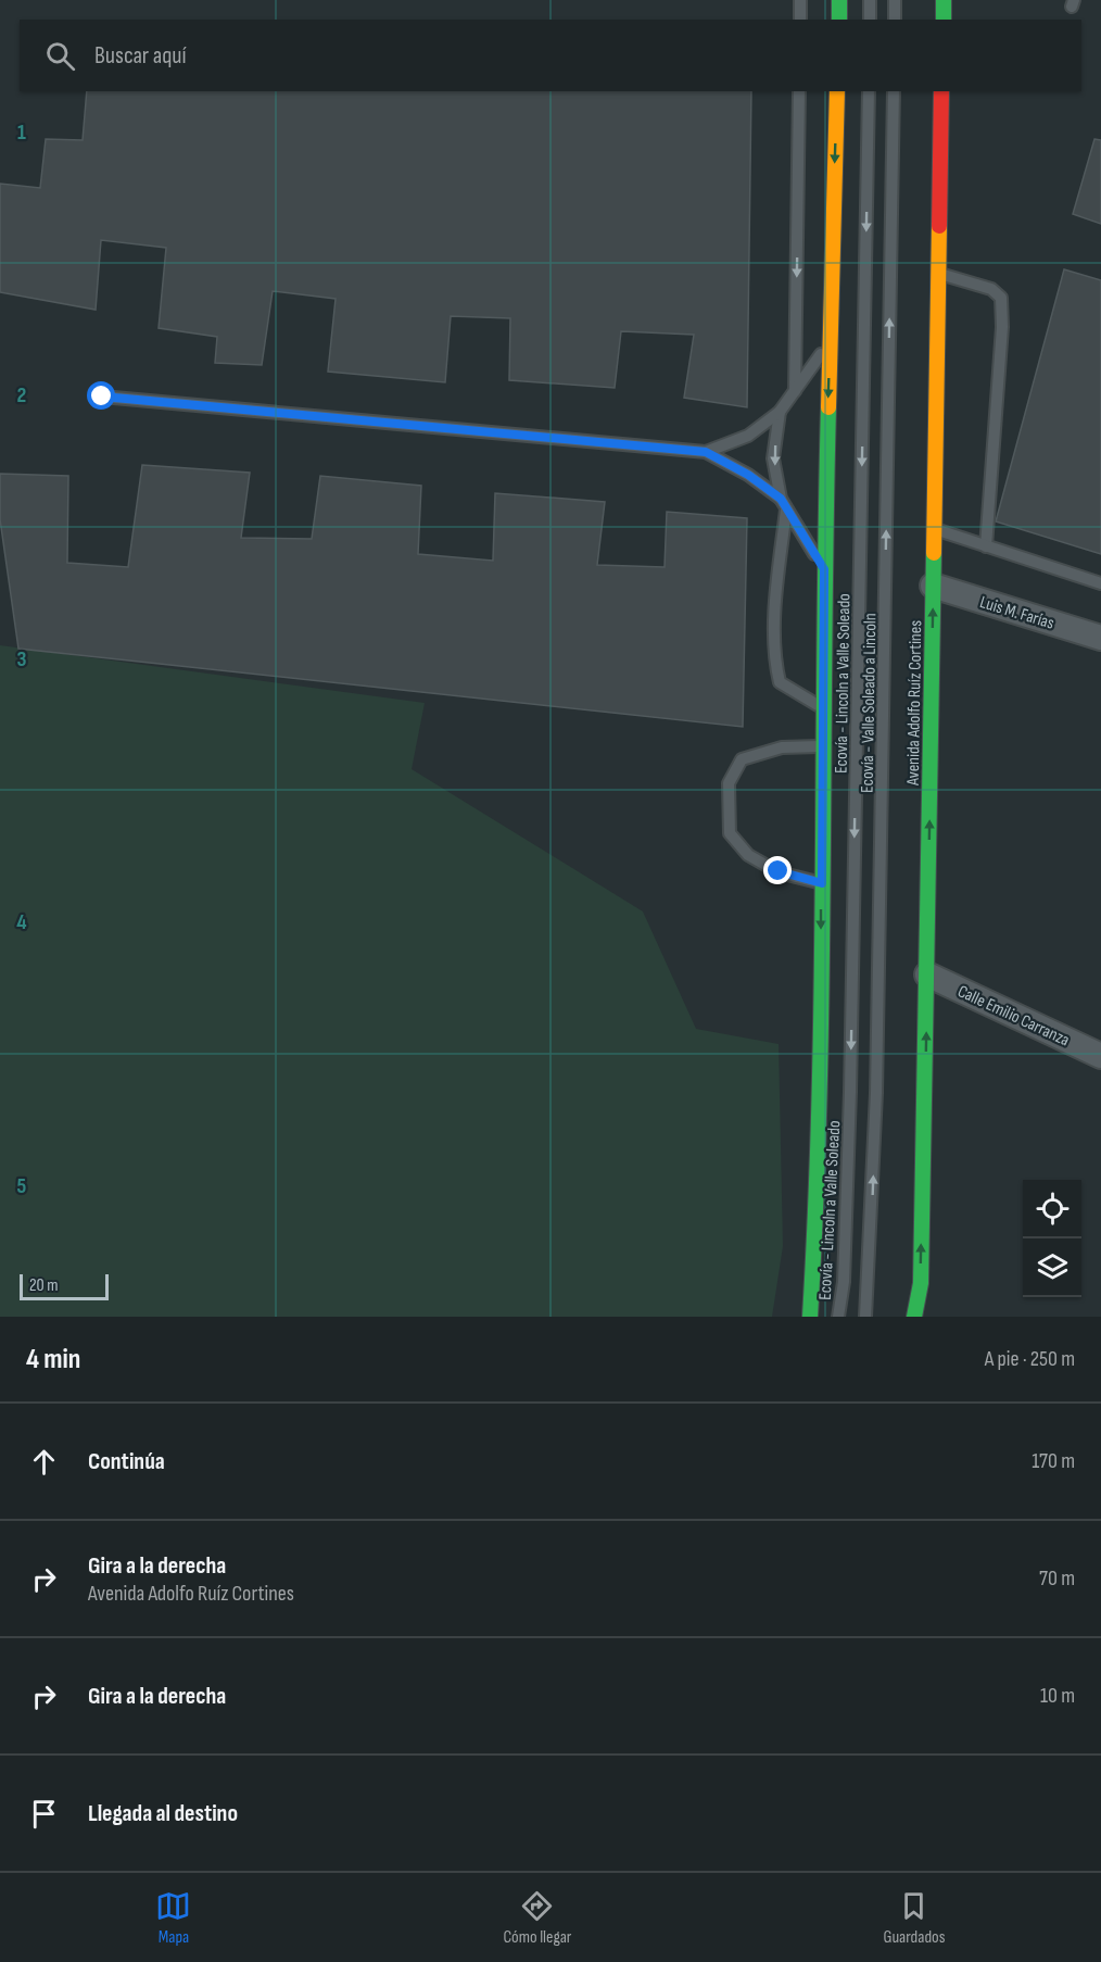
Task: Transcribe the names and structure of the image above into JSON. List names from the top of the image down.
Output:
{
  "streets": {
    "main road": ["Avenida Adolfo Ruíz Cortines"],
    "street": ["Luis M. Farías", "Calle Emilio Carranza"],
    "lane": ["Ecovía - Lincoln a Valle Soleado", "Ecovía - Valle Soleado a Lincoln"]
  },
  "crossings": [
    ["Luis M. Farías", "Avenida Adolfo Ruíz Cortines"],
    ["Avenida Adolfo Ruíz Cortines", "Calle Emilio Carranza"]
  ],
  "one_way": ["Ecovía - Valle Soleado a Lincoln"],
  "scale_bar": "20 m",
  "page": {
    "search": "Buscar aquí",
    "scale": "20 m",
    "heading": ["4 min", "A pie · 250 m"],
    "list": [
      ["Continúa", "170 m"],
      ["Gira a la derecha", "Avenida Adolfo Ruíz Cortines", "70 m"],
      ["Gira a la derecha", "10 m"],
      "Llegada al destino"
    ],
    "nav": ["Mapa", "Cómo llegar", "Guardados"]
  },
  "grid": {
    "rows": [
      "1",
      "2",
      "3",
      "4",
      "5"
    ]
  }
}
